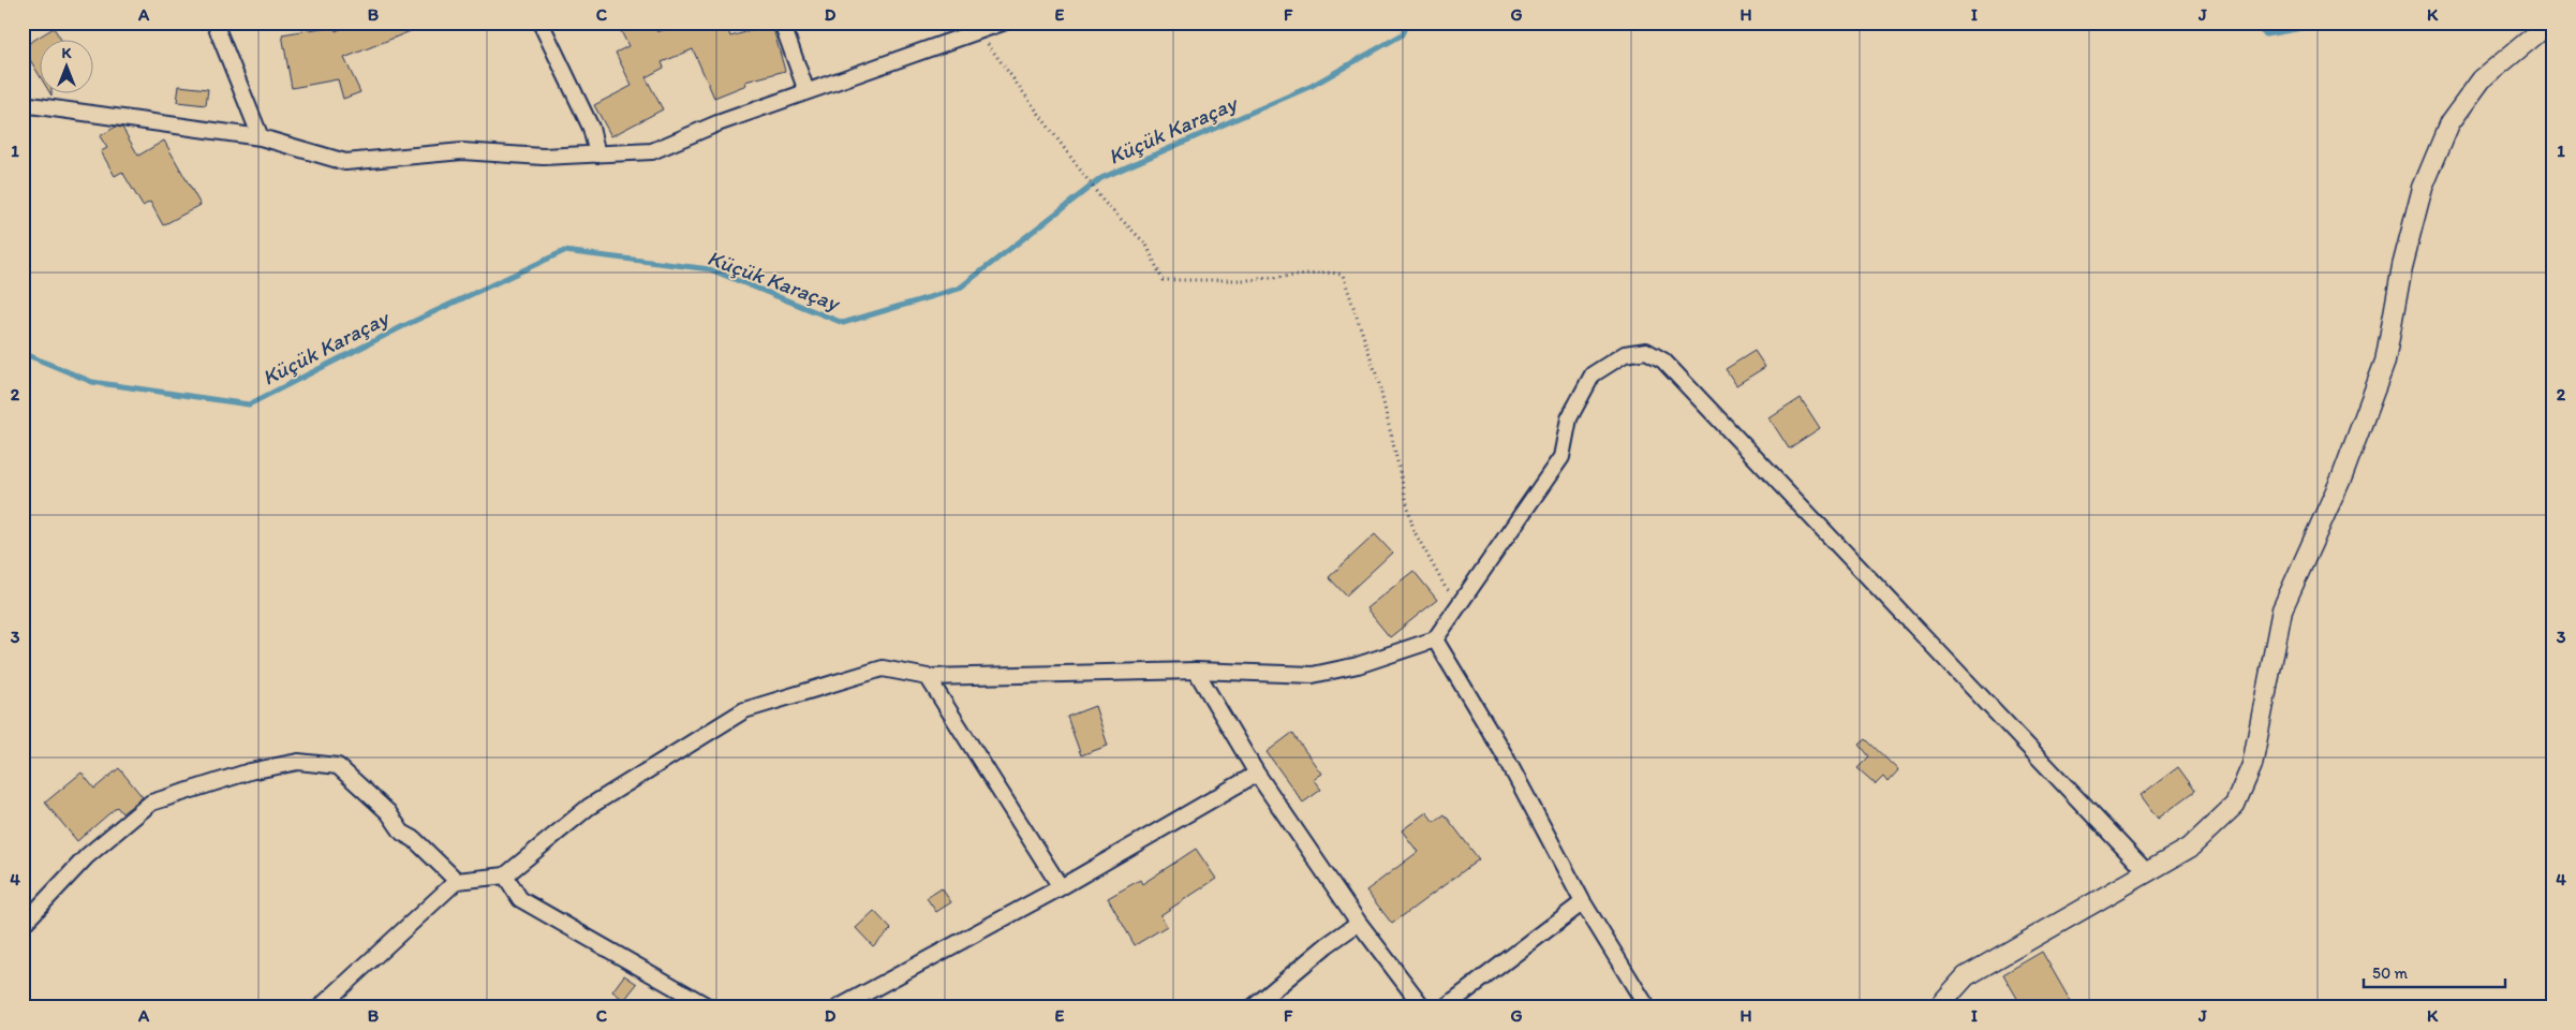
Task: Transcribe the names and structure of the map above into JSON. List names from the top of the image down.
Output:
{
  "water": ["Küçük Karaçay"],
  "scale_bar": "50 m",
  "north": "top",
  "grid": {
    "columns": [
      "A",
      "B",
      "C",
      "D",
      "E",
      "F",
      "G",
      "H",
      "I",
      "J",
      "K"
    ],
    "rows": [
      "1",
      "2",
      "3",
      "4"
    ]
  }
}
